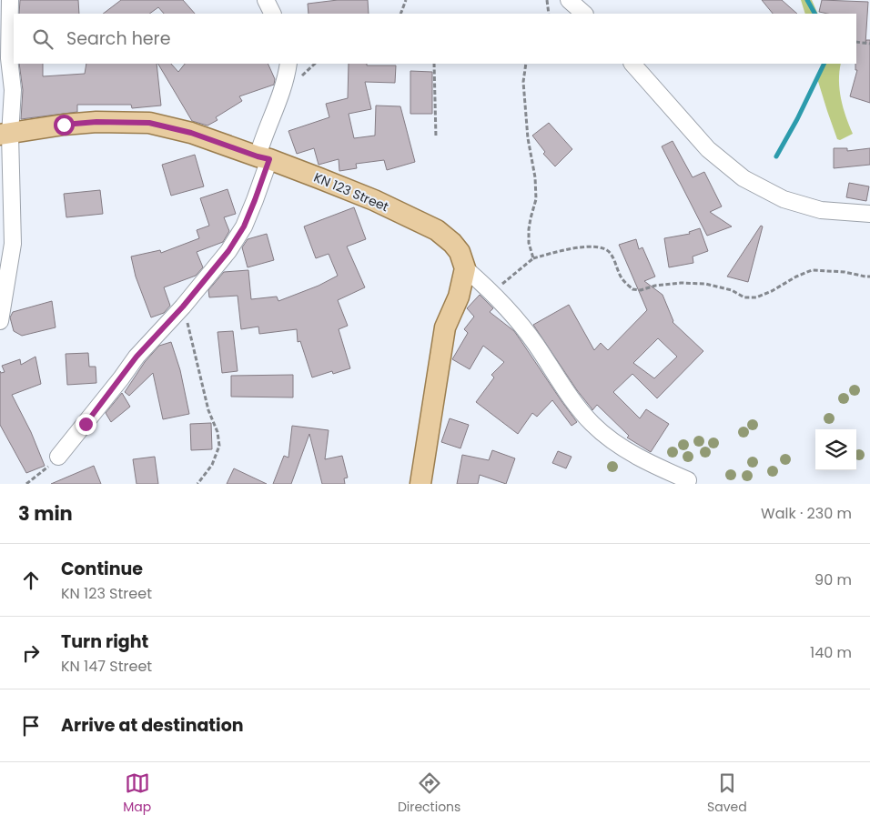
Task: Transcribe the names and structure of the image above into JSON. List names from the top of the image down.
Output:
{
  "streets": {
    "main road": ["KN 123 Street"]
  },
  "page": {
    "search": "Search here",
    "heading": ["3 min", "Walk · 230 m"],
    "list": [
      ["Continue", "KN 123 Street", "90 m"],
      ["Turn right", "KN 147 Street", "140 m"],
      "Arrive at destination"
    ],
    "nav": ["Map", "Directions", "Saved"]
  }
}
